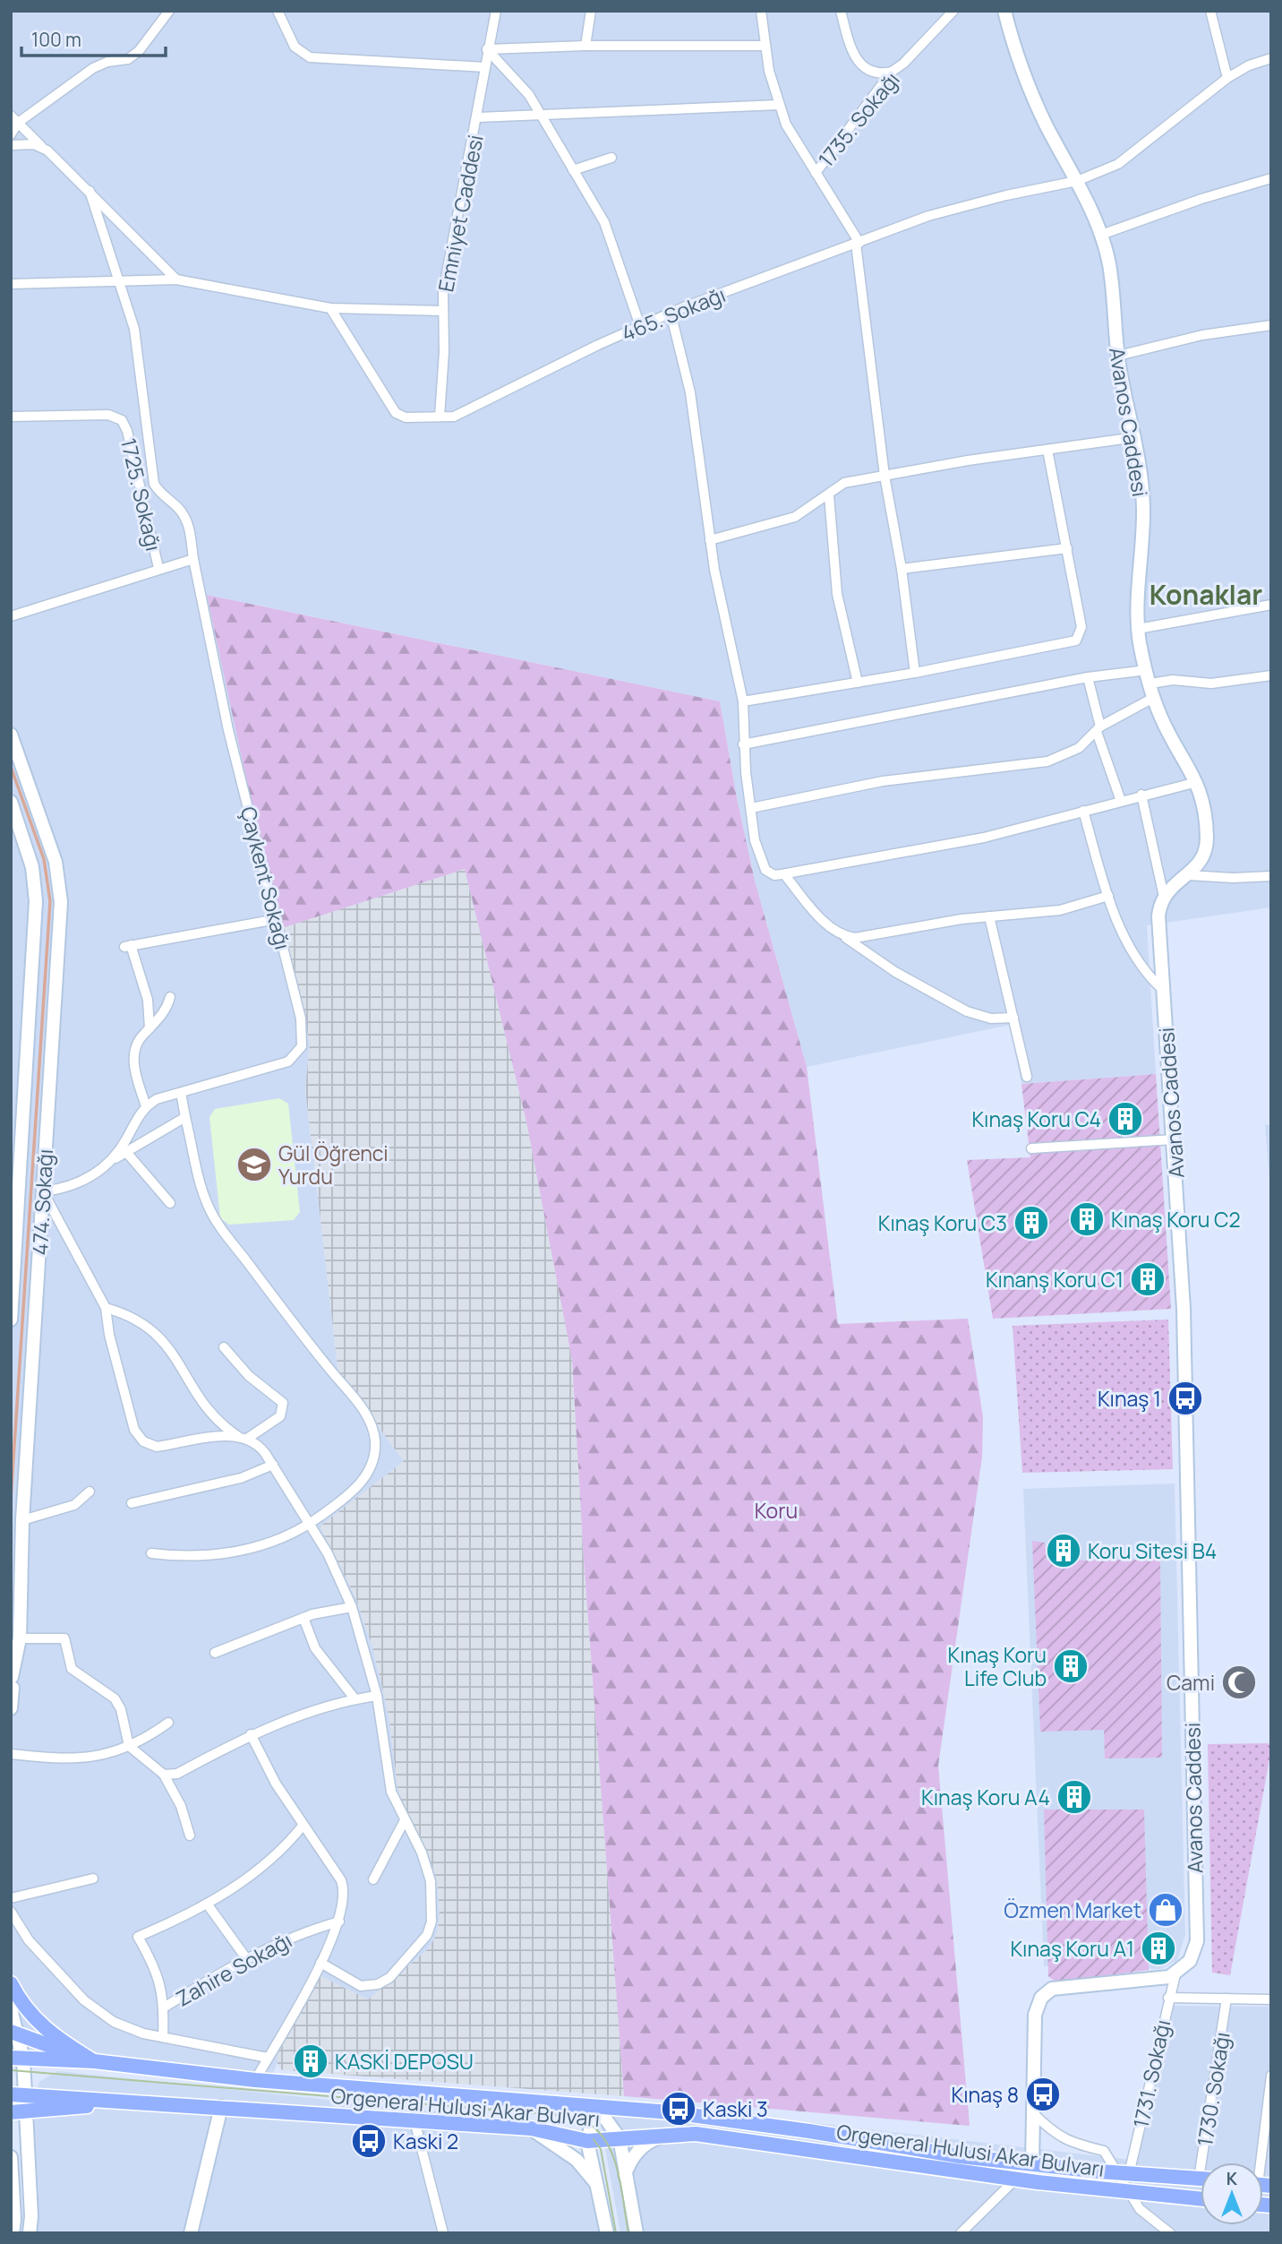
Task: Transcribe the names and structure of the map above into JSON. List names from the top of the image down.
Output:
{
  "streets": {
    "main road": ["Orgeneral Hulusi Akar Bulvarı"],
    "street": [
      "1735. Sokağı",
      "Emniyet Caddesi",
      "465. Sokağı",
      "Avanos Caddesi",
      "1725. Sokağı",
      "Çaykent Sokağı",
      "474. Sokağı",
      "Zahire Sokağı",
      "1731. Sokağı",
      "1730. Sokağı"
    ]
  },
  "crossings": [
    ["Emniyet Caddesi", "465. Sokağı"],
    ["465. Sokağı", "Avanos Caddesi"],
    ["Avanos Caddesi", "1731. Sokağı"],
    ["1731. Sokağı", "Orgeneral Hulusi Akar Bulvarı"]
  ],
  "districts": ["Konaklar"],
  "parks": ["Koru"],
  "places": {
    "building": [
      "Kınaş Koru C4",
      "Kınaş Koru C2",
      "Kınaş Koru C3",
      "Kınanş Koru C1",
      "Koru Sitesi B4",
      "Kınaş Koru Life Club",
      "Kınaş Koru A4",
      "Kınaş Koru A1",
      "KASKİ DEPOSU"
    ],
    "school or university": ["Gül Öğrenci Yurdu"],
    "bus stop": [
      "Kınaş 1",
      "Kınaş 8",
      "Kaski 3",
      "Kaski 2"
    ],
    "mosque": ["Cami"],
    "shop": ["Özmen Market"]
  },
  "scale_bar": "100 m",
  "north": "top"
}
